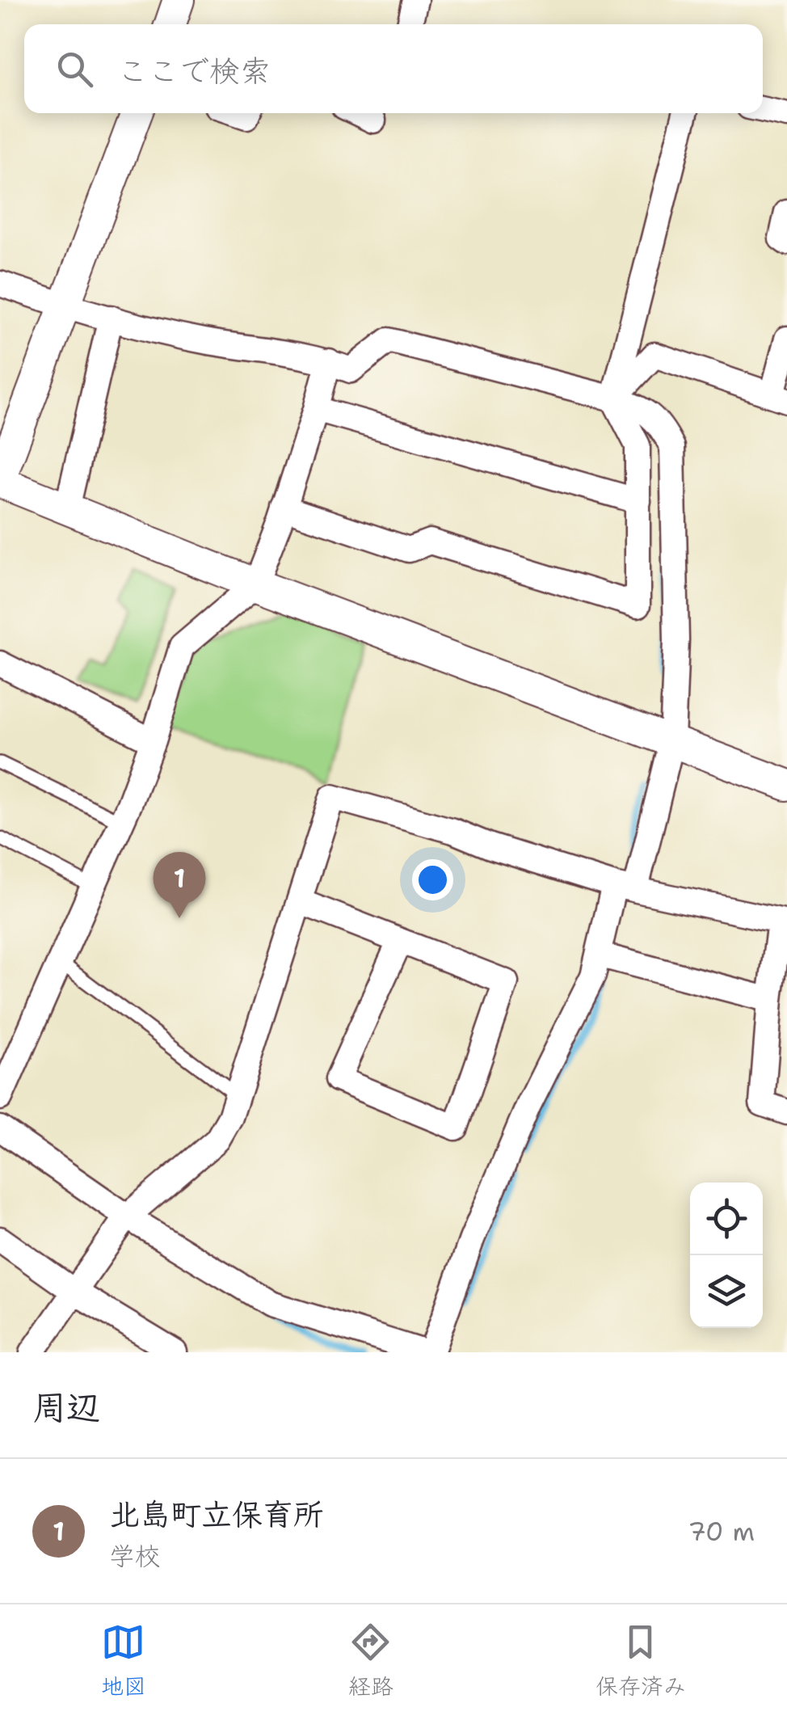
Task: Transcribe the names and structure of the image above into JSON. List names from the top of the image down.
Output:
{
  "page": {
    "search": "ここで検索",
    "pins": "1",
    "heading": "周辺",
    "list": [
      {
        "mark": "1",
        "name": "北島町立保育所",
        "note": "学校",
        "value": "70 m"
      }
    ],
    "nav": ["地図", "経路", "保存済み"]
  }
}
